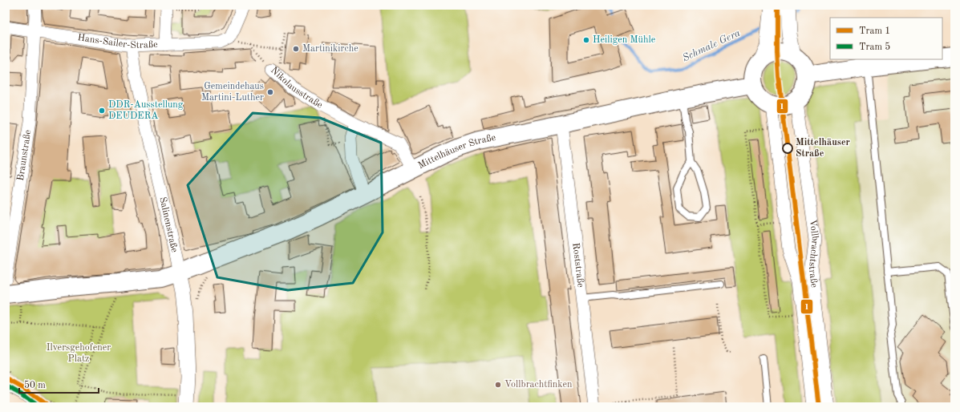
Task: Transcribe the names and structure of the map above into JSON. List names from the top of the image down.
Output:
{
  "streets": {
    "main road": ["Mittelhäuser Straße"],
    "street": [
      "Hans-Sailer-Straße",
      "Nikolausstraße",
      "Braunstraße",
      "Salinenstraße",
      "Vollbrachtstraße",
      "Roststraße"
    ]
  },
  "crossings": [
    ["Hans-Sailer-Straße", "Braunstraße"],
    ["Hans-Sailer-Straße", "Salinenstraße"],
    ["Nikolausstraße", "Mittelhäuser Straße"],
    ["Mittelhäuser Straße", "Salinenstraße"],
    ["Mittelhäuser Straße", "Vollbrachtstraße"],
    ["Mittelhäuser Straße", "Roststraße"]
  ],
  "water": ["Schmale Gera"],
  "parks": ["Ilversgehofener Platz"],
  "places": [
    "Heiligen Mühle",
    "Martinikirche",
    "Gemeindehaus Martini-Luther",
    "DDR-Ausstellung DEUDERA",
    "Mittelhäuser Straße",
    "Vollbrachtfinken"
  ],
  "lines": ["tram line 1", "tram line 5"],
  "legend": ["Tram 1", "Tram 5"],
  "scale_bar": "50 m"
}
